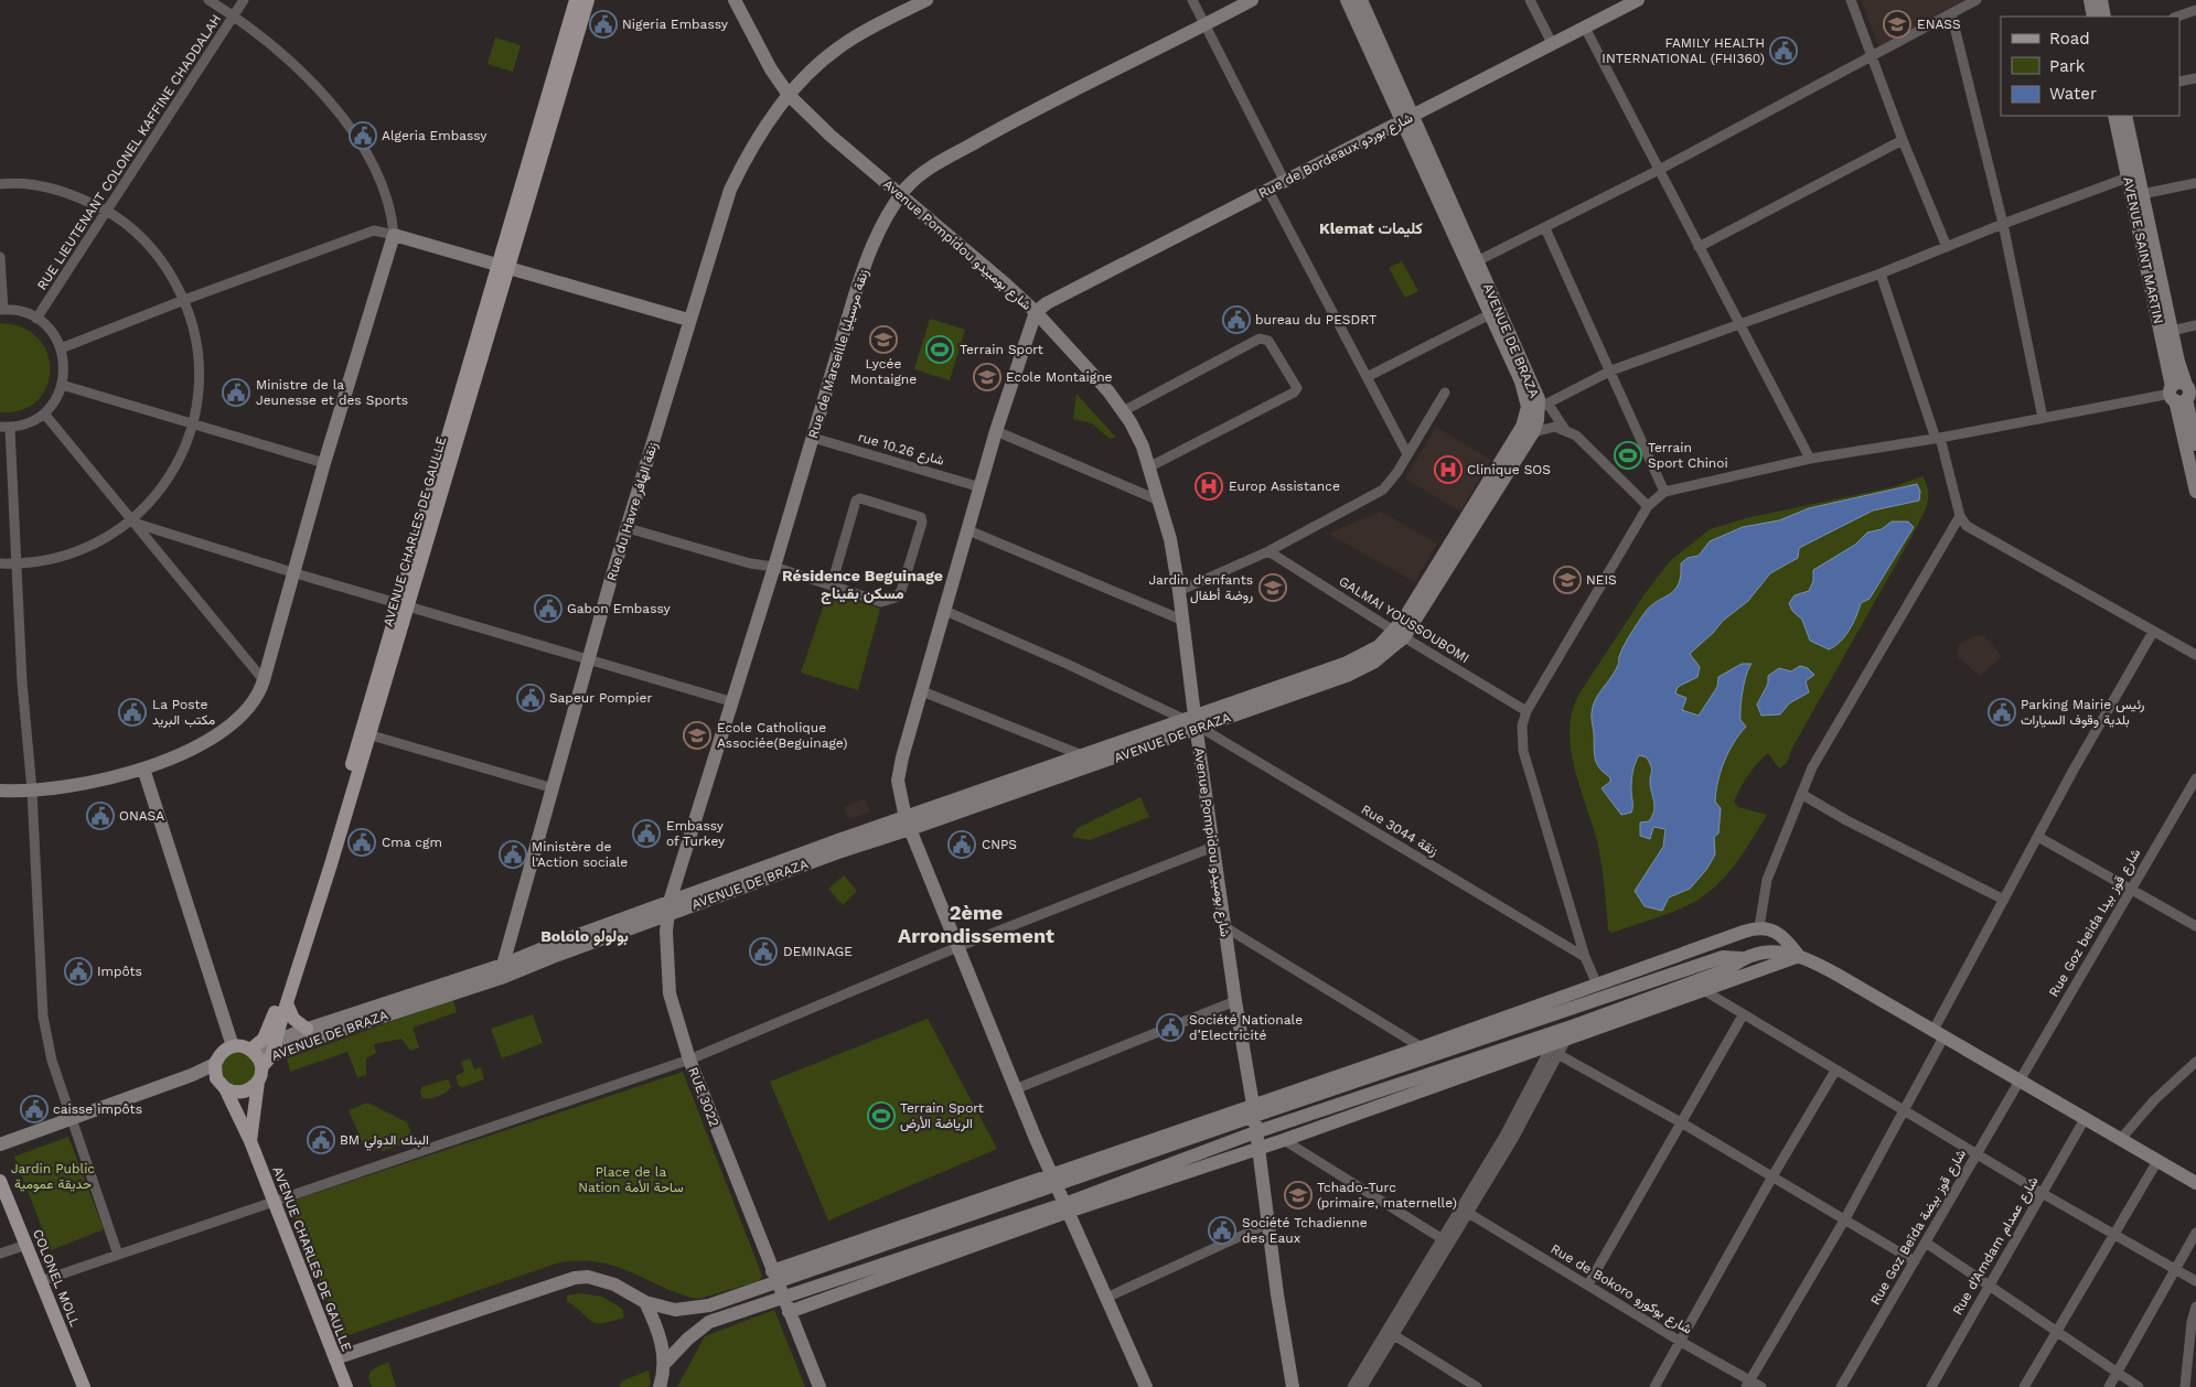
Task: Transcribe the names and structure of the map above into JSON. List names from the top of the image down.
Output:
{
  "streets": {
    "main road": [
      "Rue de Bordeaux شارع بوردو",
      "Avenue Pompidou شارع بومبيدو",
      "AVENUE SAINT MARTIN",
      "AVENUE DE BRAZA",
      "Rue de Marseille زنقة مرسيليا",
      "Rue du Havre زنقة الهافر",
      "AVENUE CHARLES DE GAULLE",
      "RUE 3022",
      "COLONEL MOLL"
    ],
    "street": [
      "RUE LIEUTENANT COLONEL KAFFINE CHADDALAH",
      "rue 10.26 شارع",
      "GALMAI YOUSSOUBOMI",
      "Rue 3044 زنقة",
      "Rue Goz beida شارع قوز بيدا",
      "Rue Goz Beïda شارع قوز بيضة",
      "Rue d'Amdam شارع عمدام",
      "Rue de Bokoro شارع بوكورو"
    ]
  },
  "crossings": [
    ["Rue de Bordeaux شارع بوردو", "Avenue Pompidou شارع بومبيدو"],
    ["Rue de Bordeaux شارع بوردو", "AVENUE DE BRAZA"],
    ["Avenue Pompidou شارع بومبيدو", "AVENUE DE BRAZA"],
    ["Avenue Pompidou شارع بومبيدو", "Rue de Marseille زنقة مرسيليا"],
    ["Avenue Pompidou شارع بومبيدو", "Rue du Havre زنقة الهافر"],
    ["Avenue Pompidou شارع بومبيدو", "Rue 3044 زنقة"],
    ["AVENUE DE BRAZA", "Rue de Marseille زنقة مرسيليا"],
    ["AVENUE DE BRAZA", "Rue du Havre زنقة الهافر"],
    ["AVENUE DE BRAZA", "AVENUE CHARLES DE GAULLE"],
    ["AVENUE DE BRAZA", "GALMAI YOUSSOUBOMI"],
    ["AVENUE DE BRAZA", "Rue 3044 زنقة"],
    ["AVENUE DE BRAZA", "RUE 3022"],
    ["Rue de Marseille زنقة مرسيليا", "rue 10.26 شارع"],
    ["Rue de Marseille زنقة مرسيليا", "RUE 3022"],
    ["Rue Goz beida شارع قوز بيدا", "Rue Goz Beïda شارع قوز بيضة"]
  ],
  "districts": [
    "Klemat كليمات",
    "Résidence Beguinage مسكن بقيناج",
    "2ème Arrondissement",
    "Bololo بولولو"
  ],
  "parks": ["Jardin Public حديقة عمومية", "Place de la Nation ساحة الأمة"],
  "places": {
    "public building": [
      "Nigeria Embassy",
      "FAMILY HEALTH INTERNATIONAL (FHI360)",
      "Algeria Embassy",
      "bureau du PESDRT",
      "Ministre de la Jeunesse et des Sports",
      "Gabon Embassy",
      "Sapeur Pompier",
      "La Poste مكتب البريد",
      "Parking Mairie رئيس بلدية وقوف السيارات",
      "ONASA",
      "Embassy of Turkey",
      "Cma cgm",
      "CNPS",
      "Ministère de l'Action sociale",
      "DEMINAGE",
      "Impôts",
      "Société Nationale d’Electricité",
      "caisse impôts",
      "BM البنك الدولي",
      "Société Tchadienne des Eaux"
    ],
    "school or university": [
      "ENASS",
      "Lycée Montaigne",
      "Ecole Montaigne",
      "NEIS",
      "Jardin d'enfants روضة أطفال",
      "Ecole Catholique Associée(Beguinage)",
      "Tchado-Turc (primaire, maternelle)"
    ],
    "sports": ["Terrain Sport", "Terrain Sport Chinoi", "Terrain Sport الرياضة الأرض"],
    "hospital": ["Clinique SOS", "Europ Assistance"]
  },
  "legend": ["Road", "Park", "Water"]
}
